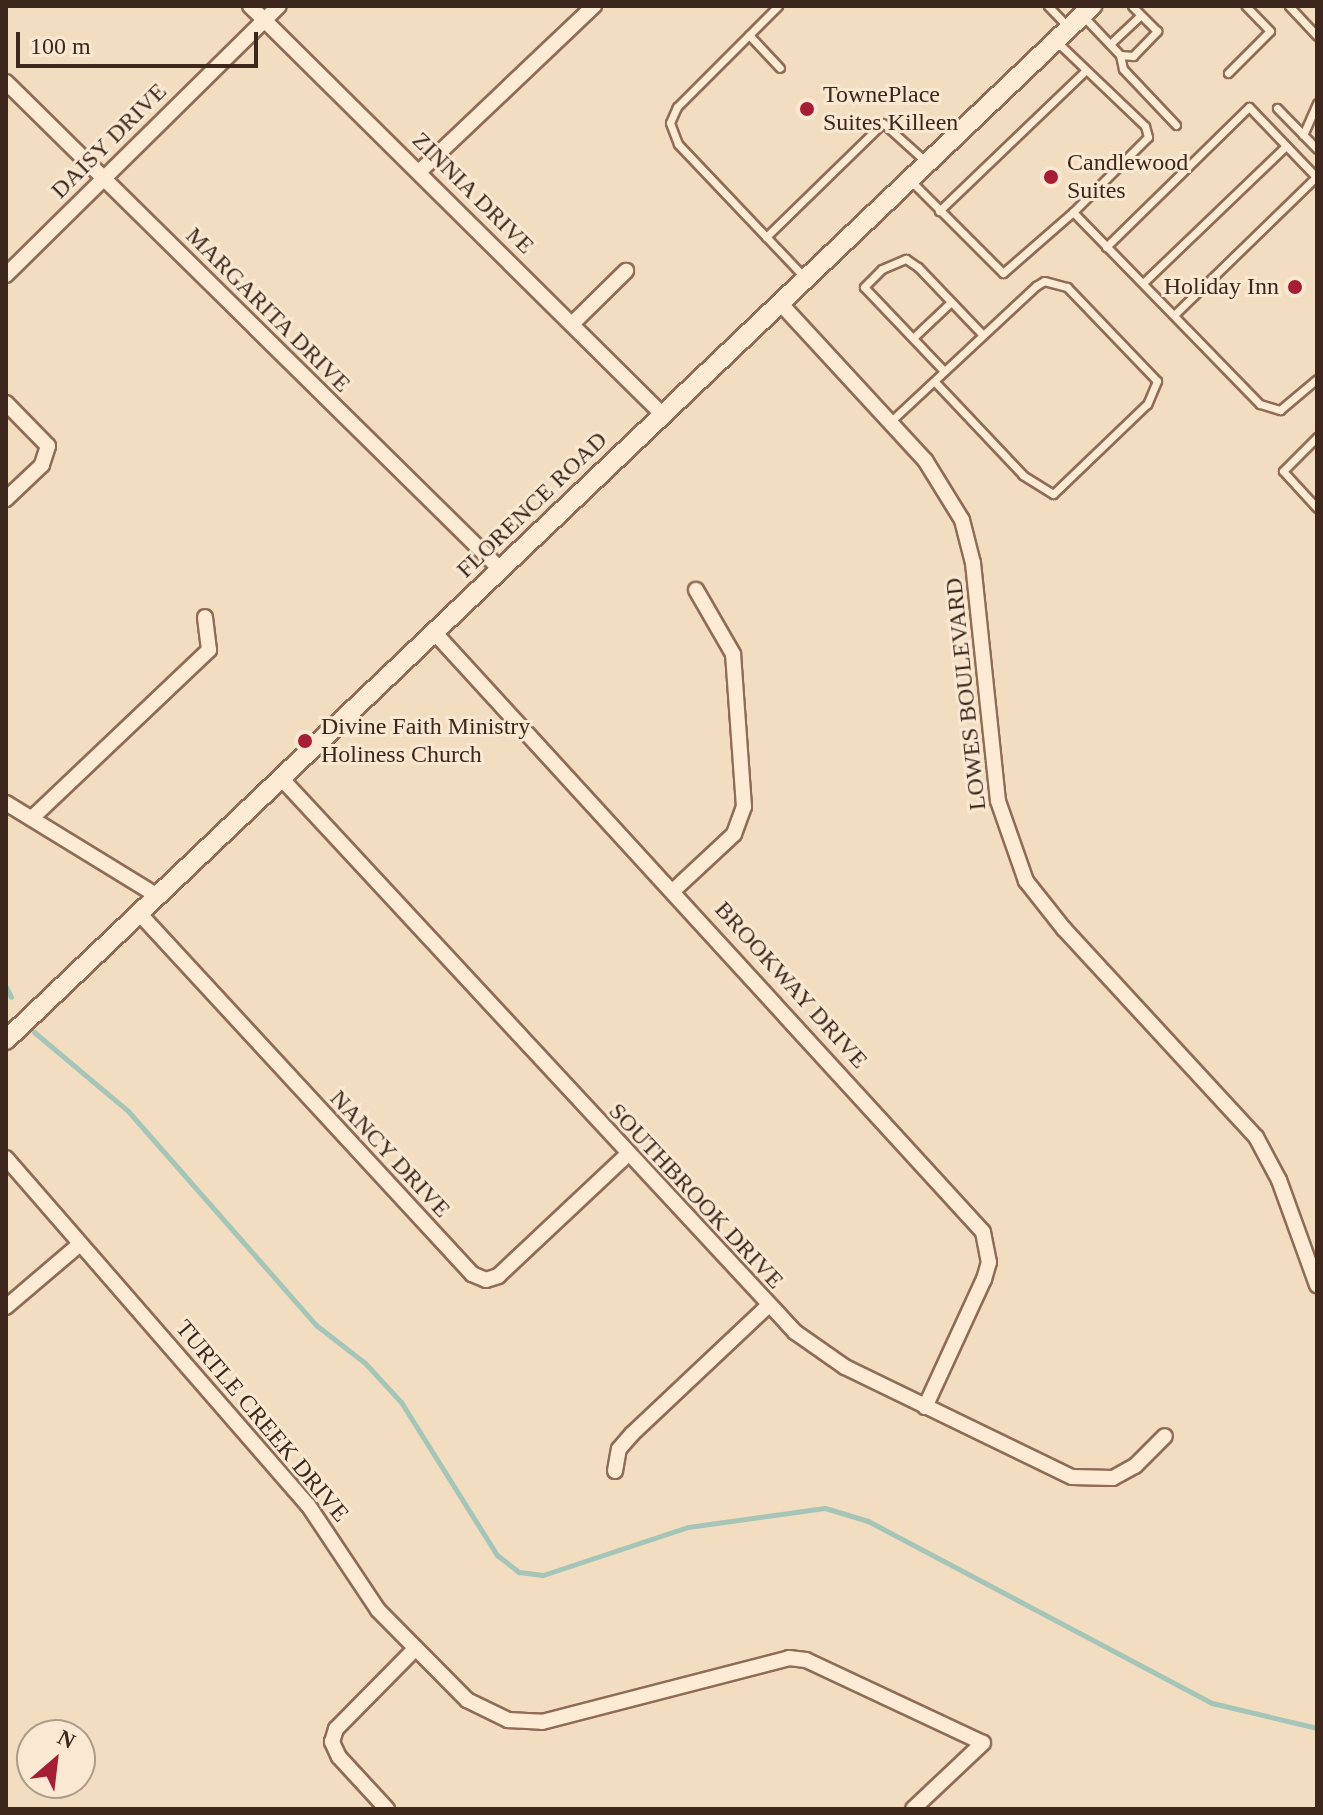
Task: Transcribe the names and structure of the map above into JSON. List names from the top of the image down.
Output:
{
  "streets": {
    "street": [
      "DAISY DRIVE",
      "ZINNIA DRIVE",
      "MARGARITA DRIVE",
      "FLORENCE ROAD",
      "LOWES BOULEVARD",
      "BROOKWAY DRIVE",
      "NANCY DRIVE",
      "SOUTHBROOK DRIVE",
      "TURTLE CREEK DRIVE"
    ]
  },
  "crossings": [
    ["DAISY DRIVE", "ZINNIA DRIVE"],
    ["DAISY DRIVE", "MARGARITA DRIVE"],
    ["ZINNIA DRIVE", "FLORENCE ROAD"],
    ["MARGARITA DRIVE", "FLORENCE ROAD"],
    ["FLORENCE ROAD", "LOWES BOULEVARD"],
    ["FLORENCE ROAD", "BROOKWAY DRIVE"],
    ["FLORENCE ROAD", "NANCY DRIVE"],
    ["FLORENCE ROAD", "SOUTHBROOK DRIVE"],
    ["BROOKWAY DRIVE", "SOUTHBROOK DRIVE"],
    ["NANCY DRIVE", "SOUTHBROOK DRIVE"]
  ],
  "places": [
    "TownePlace Suites Killeen",
    "Candlewood Suites",
    "Holiday Inn",
    "Divine Faith Ministry Holiness Church"
  ],
  "scale_bar": "100 m",
  "north": "top right"
}
